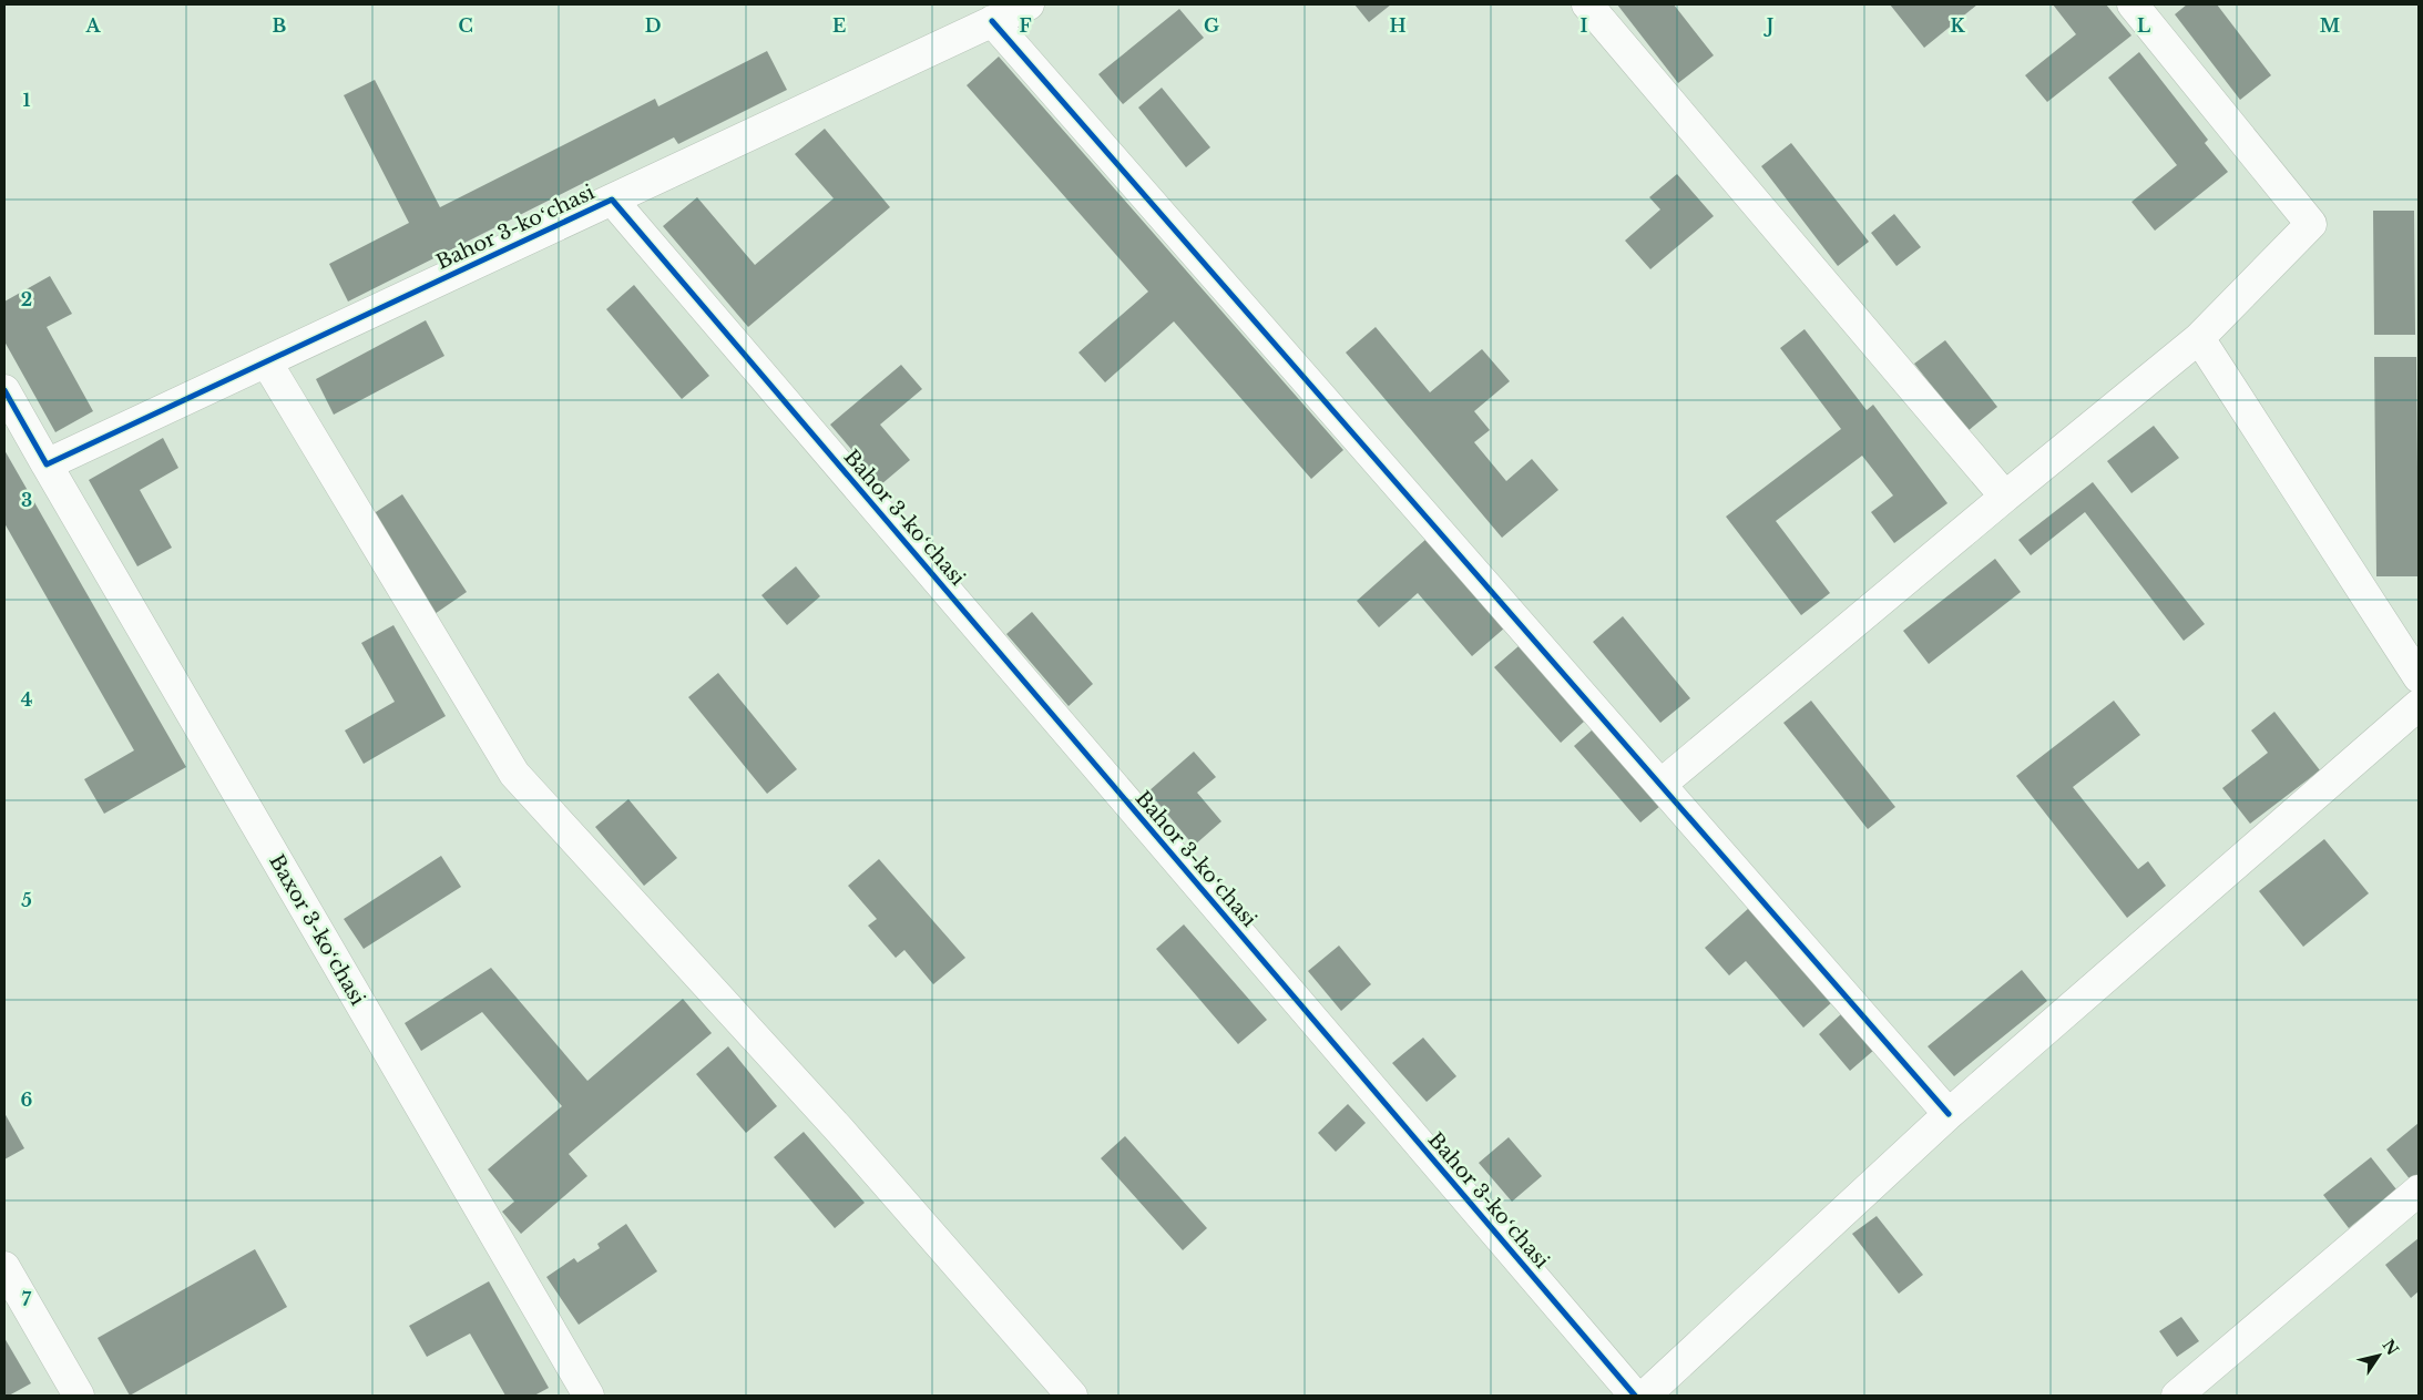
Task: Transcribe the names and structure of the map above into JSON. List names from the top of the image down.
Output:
{
  "streets": {
    "street": ["Bahor 3-koʻchasi", "Baxor 3-koʻchasi"]
  },
  "crossings": [
    ["Bahor 3-koʻchasi", "Baxor 3-koʻchasi"]
  ],
  "north": "top right",
  "grid": {
    "columns": [
      "A",
      "B",
      "C",
      "D",
      "E",
      "F",
      "G",
      "H",
      "I",
      "J",
      "K",
      "L",
      "M"
    ],
    "rows": [
      "1",
      "2",
      "3",
      "4",
      "5",
      "6",
      "7"
    ]
  }
}
